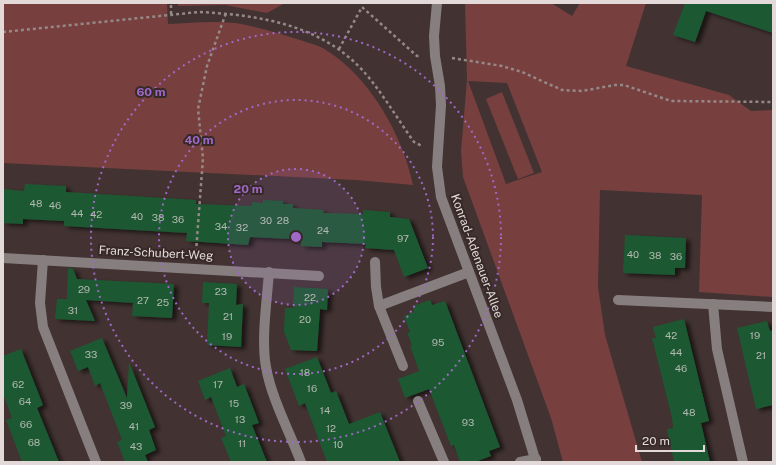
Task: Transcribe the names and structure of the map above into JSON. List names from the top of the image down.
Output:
{
  "streets": {
    "street": ["Franz-Schubert-Weg", "Konrad-Adenauer-Allee"]
  },
  "house_numbers": [
    "48",
    "46",
    "44",
    "42",
    "40",
    "38",
    "36",
    "30",
    "28",
    "34",
    "32",
    "24",
    "97",
    "40",
    "38",
    "36",
    "29",
    "23",
    "22",
    "27",
    "25",
    "31",
    "21",
    "20",
    "42",
    "19",
    "19",
    "95",
    "44",
    "33",
    "21",
    "46",
    "18",
    "62",
    "17",
    "16",
    "64",
    "15",
    "39",
    "14",
    "48",
    "13",
    "93",
    "66",
    "41",
    "12",
    "68",
    "11",
    "10",
    "43"
  ],
  "scale_bar": "20 m",
  "rings": ["60 m", "40 m", "20 m"]
}
